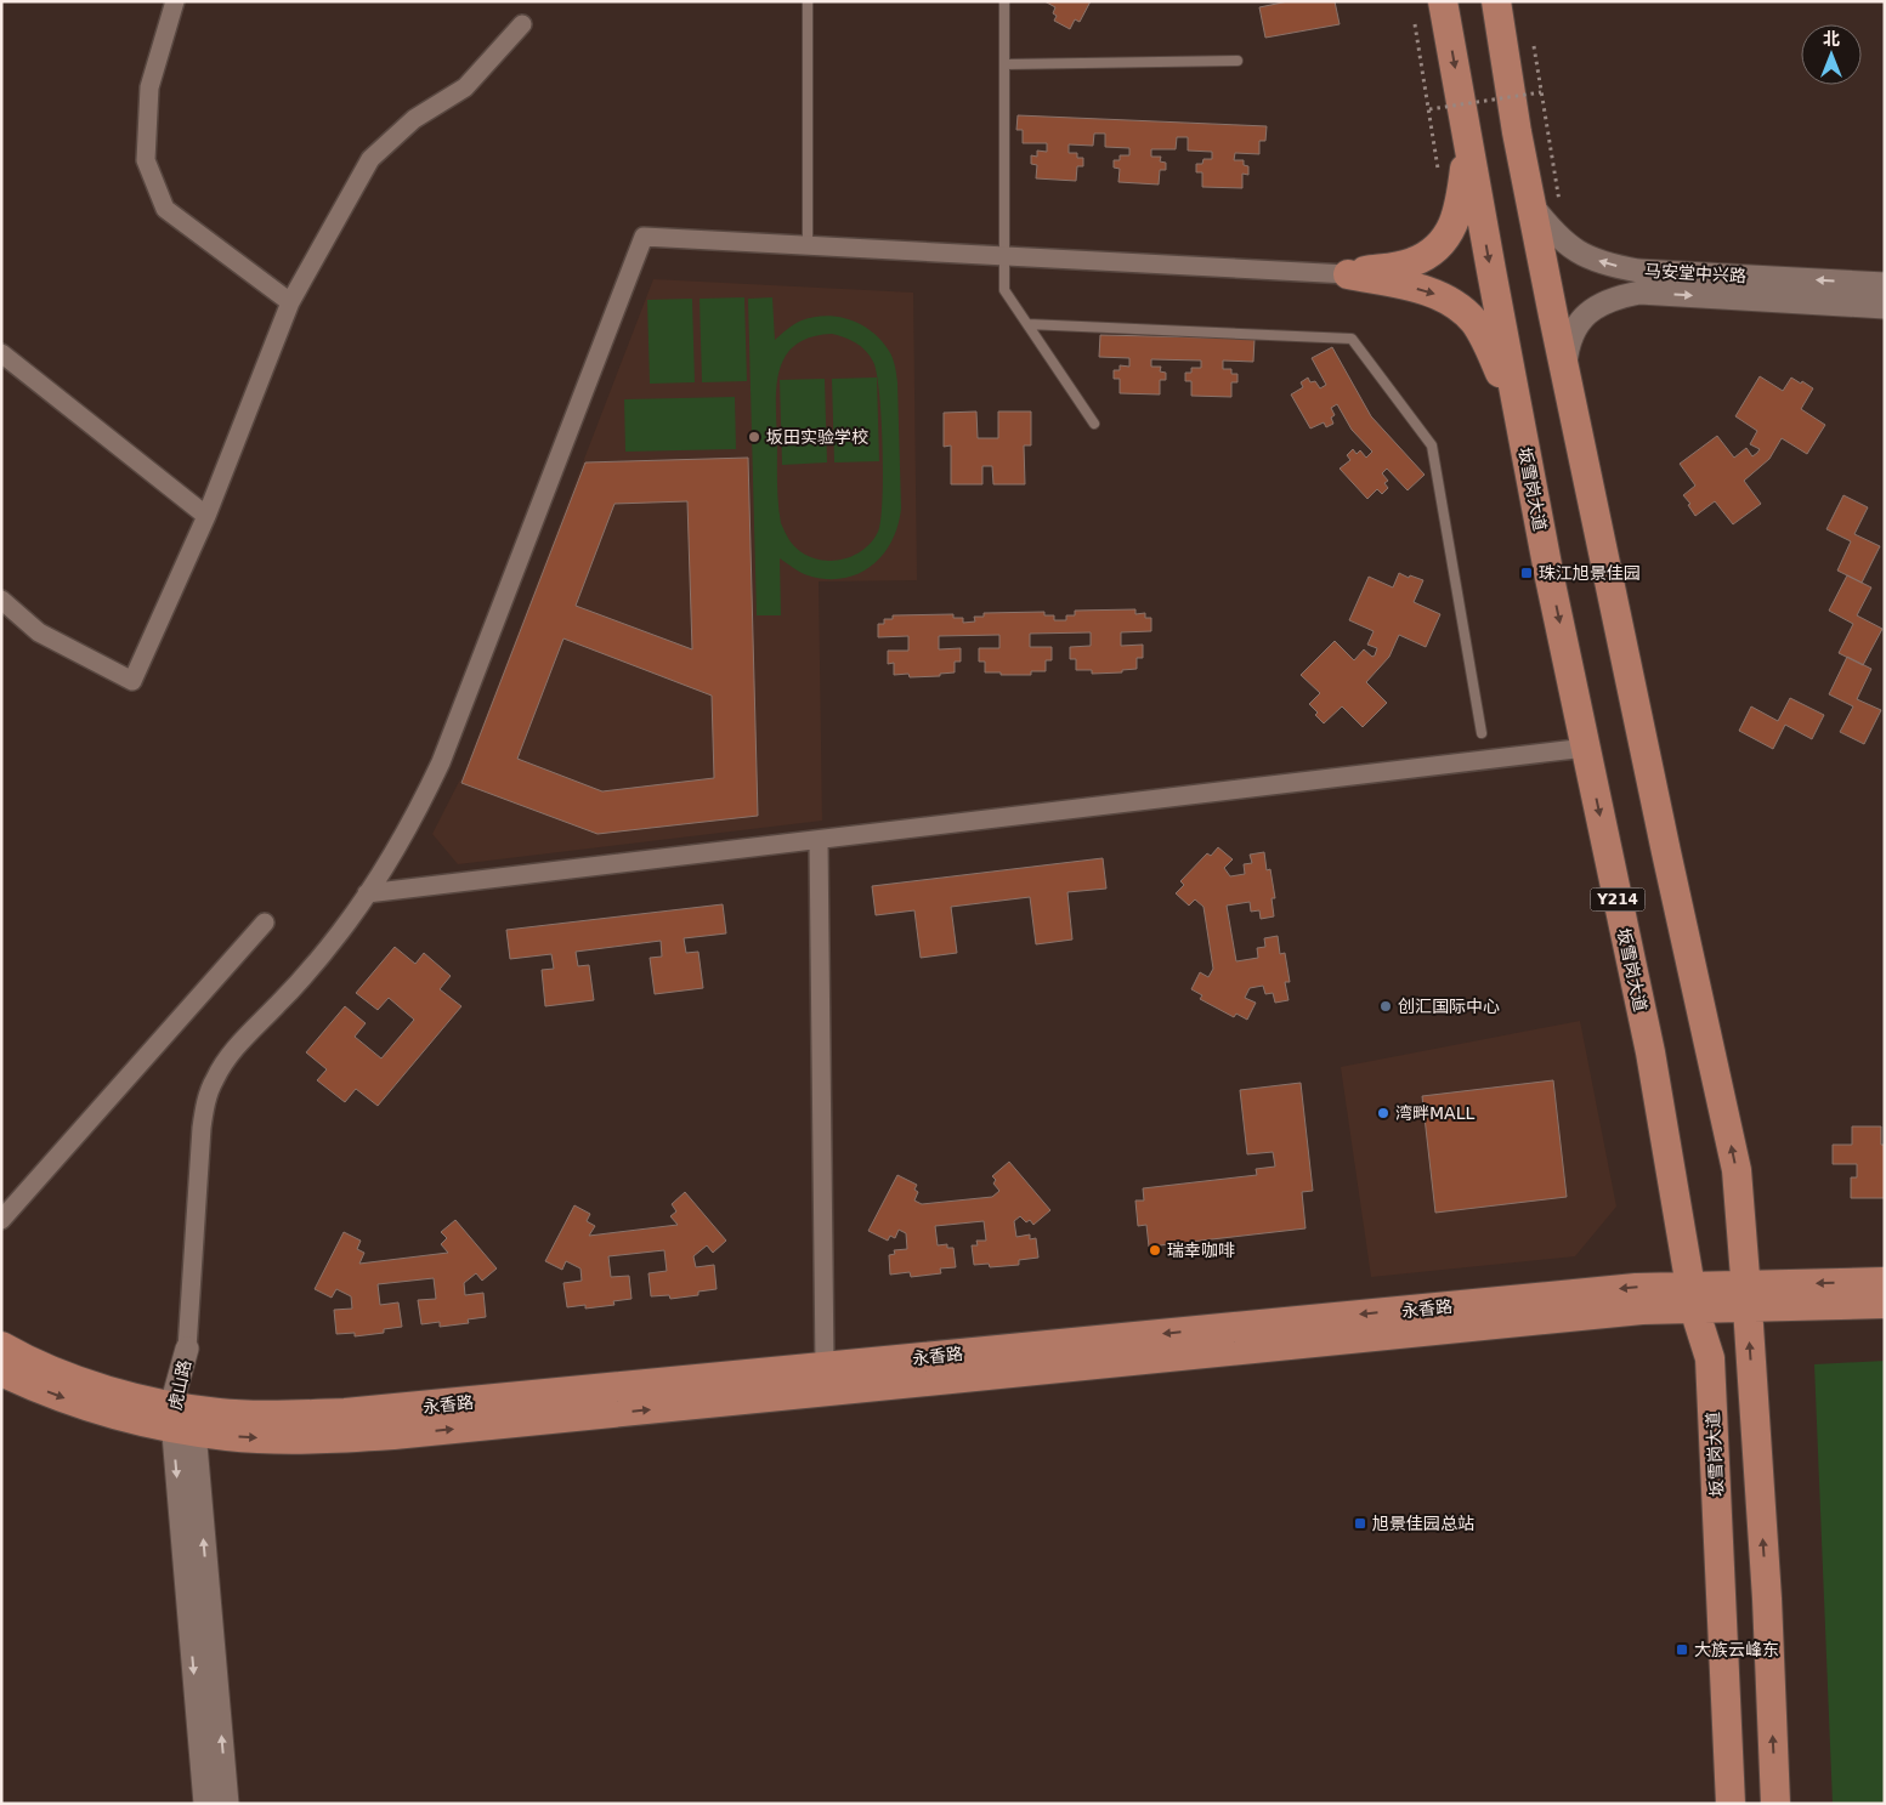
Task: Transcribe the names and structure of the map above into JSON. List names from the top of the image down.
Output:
{
  "streets": {
    "main road": ["坂雪岗大道", "Y214", "永香路"],
    "street": ["马安堂中兴路", "虎山路"]
  },
  "crossings": [
    ["坂雪岗大道", "永香路"],
    ["永香路", "虎山路"]
  ],
  "places": {
    "other": [
      "坂田实验学校",
      "创汇国际中心",
      "湾畔MALL",
      "瑞幸咖啡"
    ],
    "transit": ["珠江旭景佳园", "旭景佳园总站", "大族云峰东"]
  },
  "north": "top"
}
